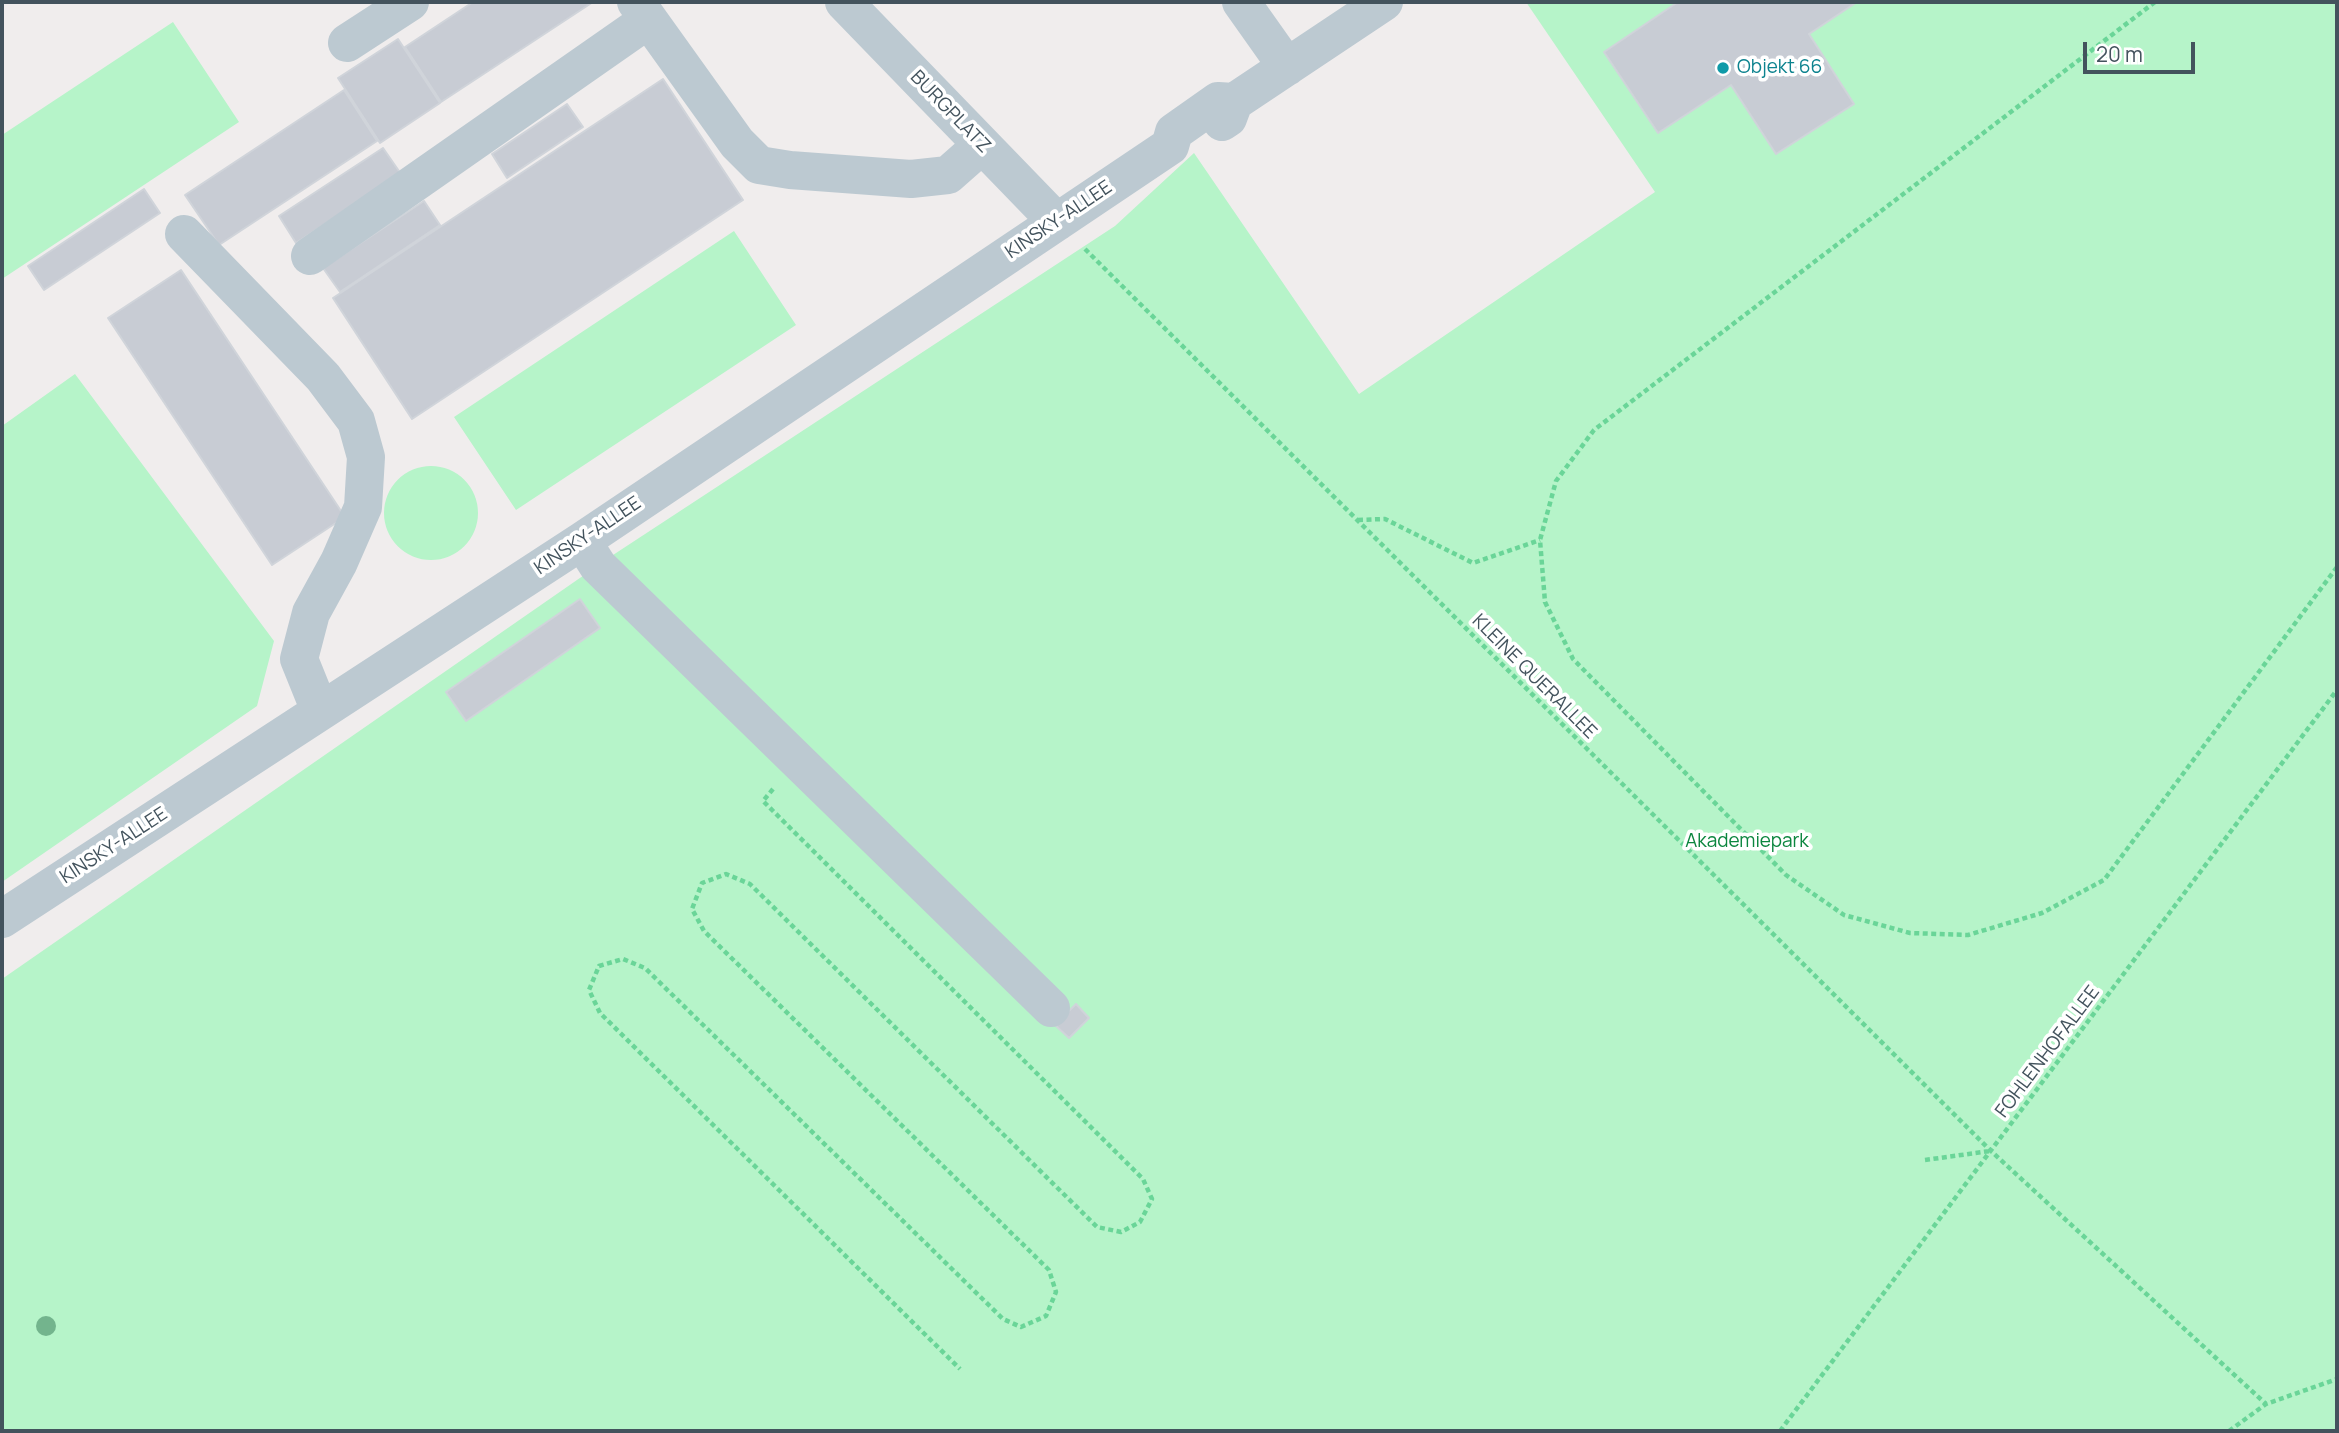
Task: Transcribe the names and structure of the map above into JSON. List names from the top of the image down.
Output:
{
  "streets": {
    "lane": ["BURGPLATZ", "KINSKY-ALLEE"],
    "path": ["KLEINE QUERALLEE", "FOHLENHOFALLEE"]
  },
  "crossings": [
    ["BURGPLATZ", "KINSKY-ALLEE"],
    ["BURGPLATZ", "KLEINE QUERALLEE"],
    ["KINSKY-ALLEE", "KLEINE QUERALLEE"],
    ["KLEINE QUERALLEE", "FOHLENHOFALLEE"]
  ],
  "parks": ["Akademiepark"],
  "places": ["Objekt 66"],
  "scale_bar": "20 m"
}
